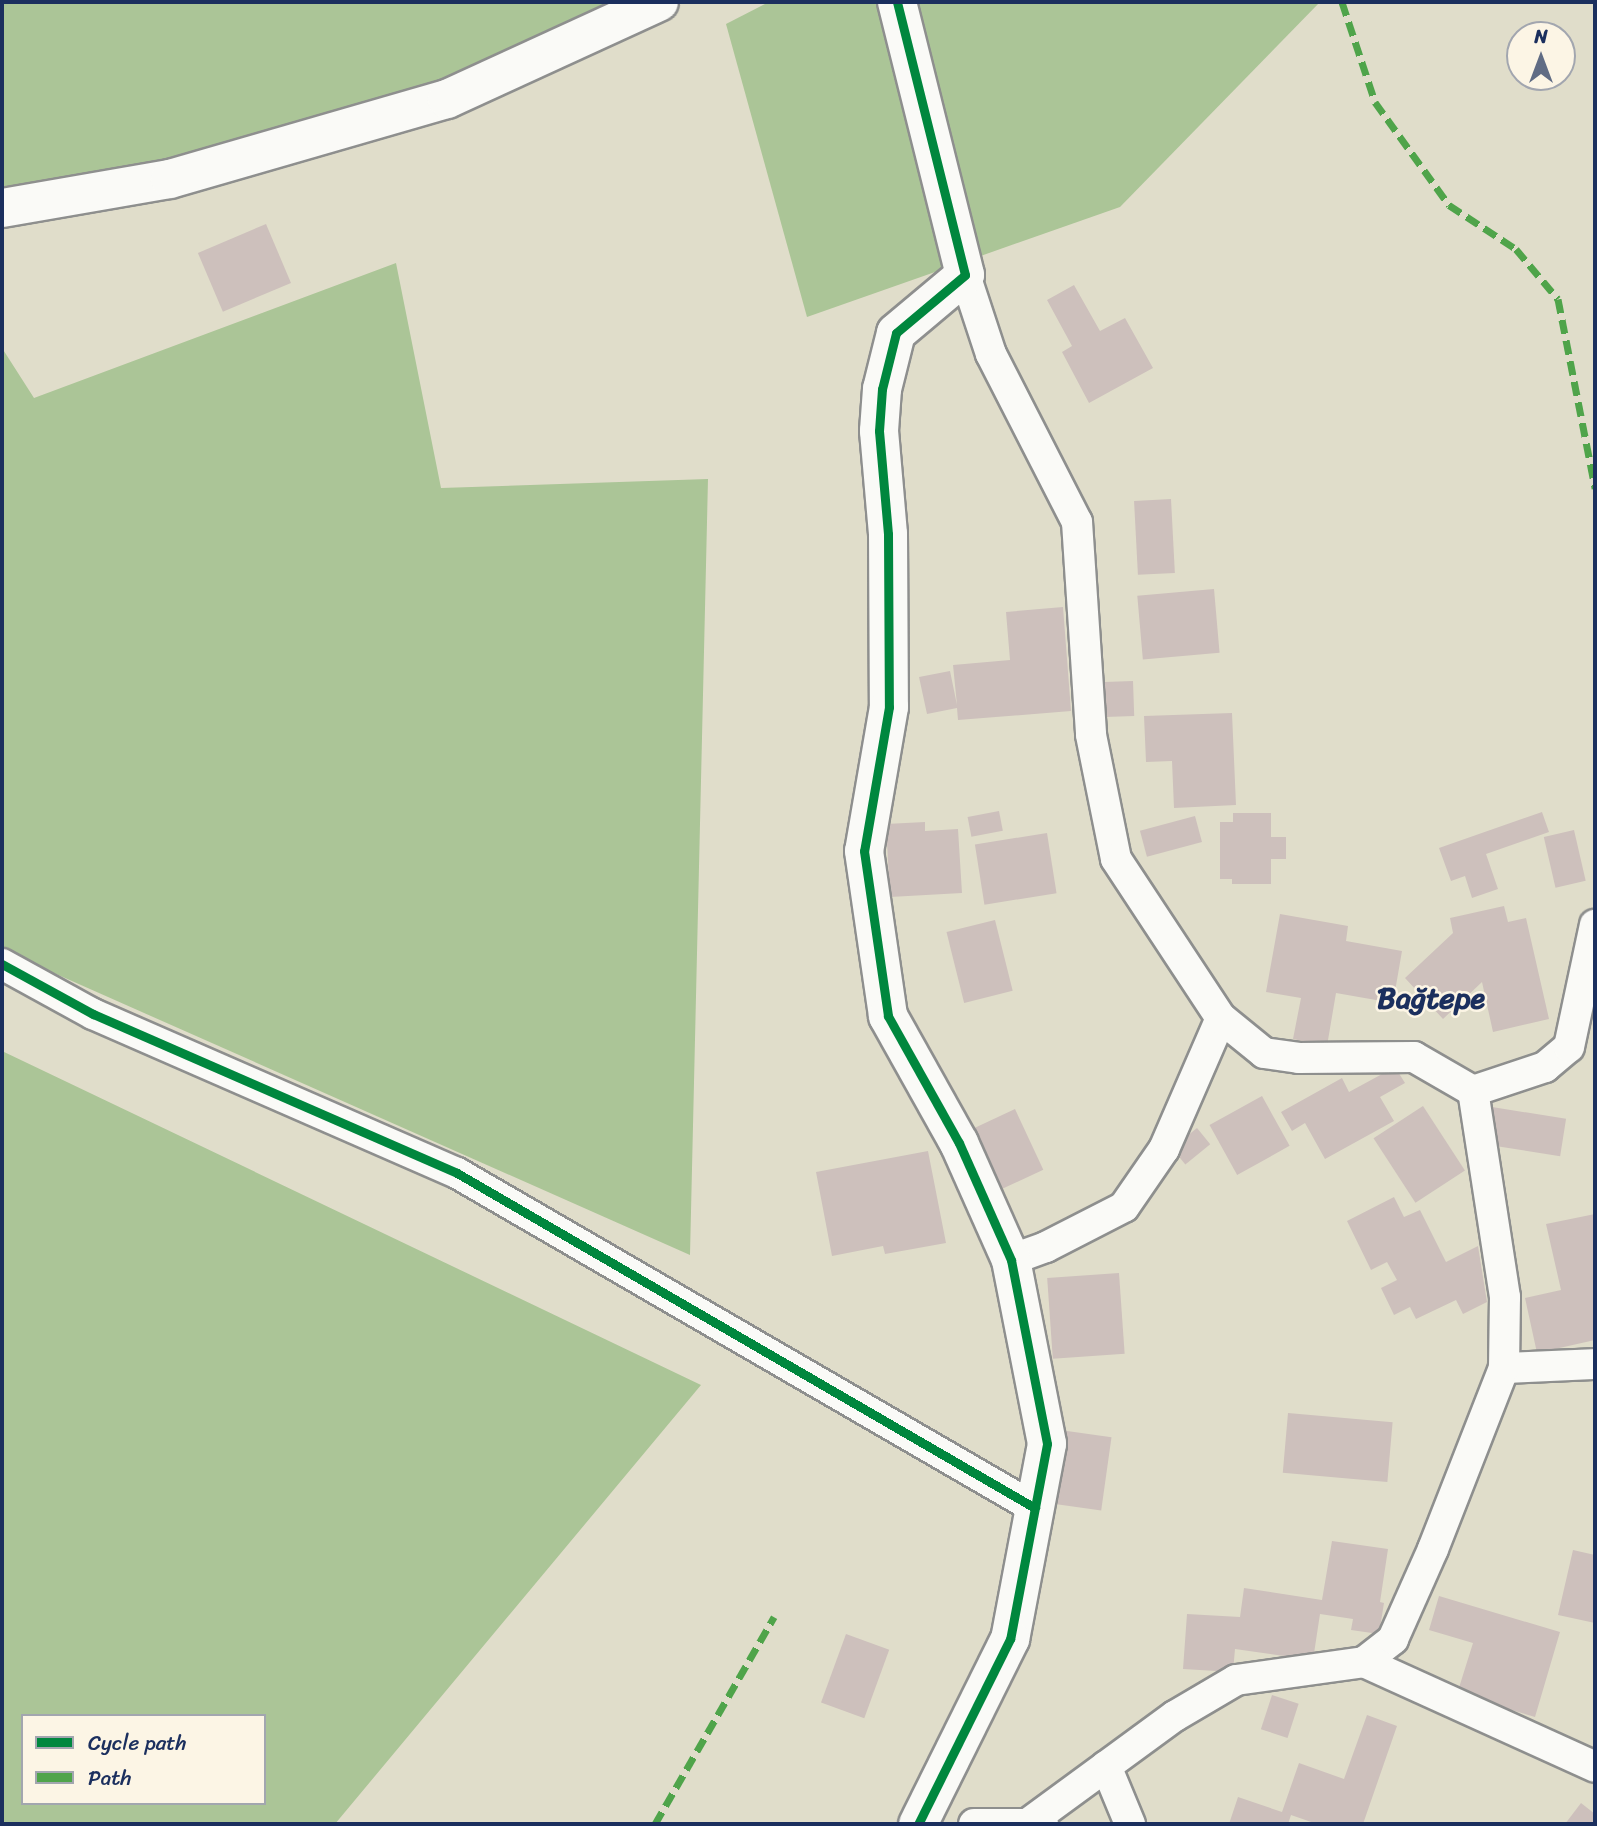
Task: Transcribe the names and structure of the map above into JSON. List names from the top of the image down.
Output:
{
  "districts": ["Bağtepe"],
  "legend": ["Cycle path", "Path"],
  "north": "top"
}
